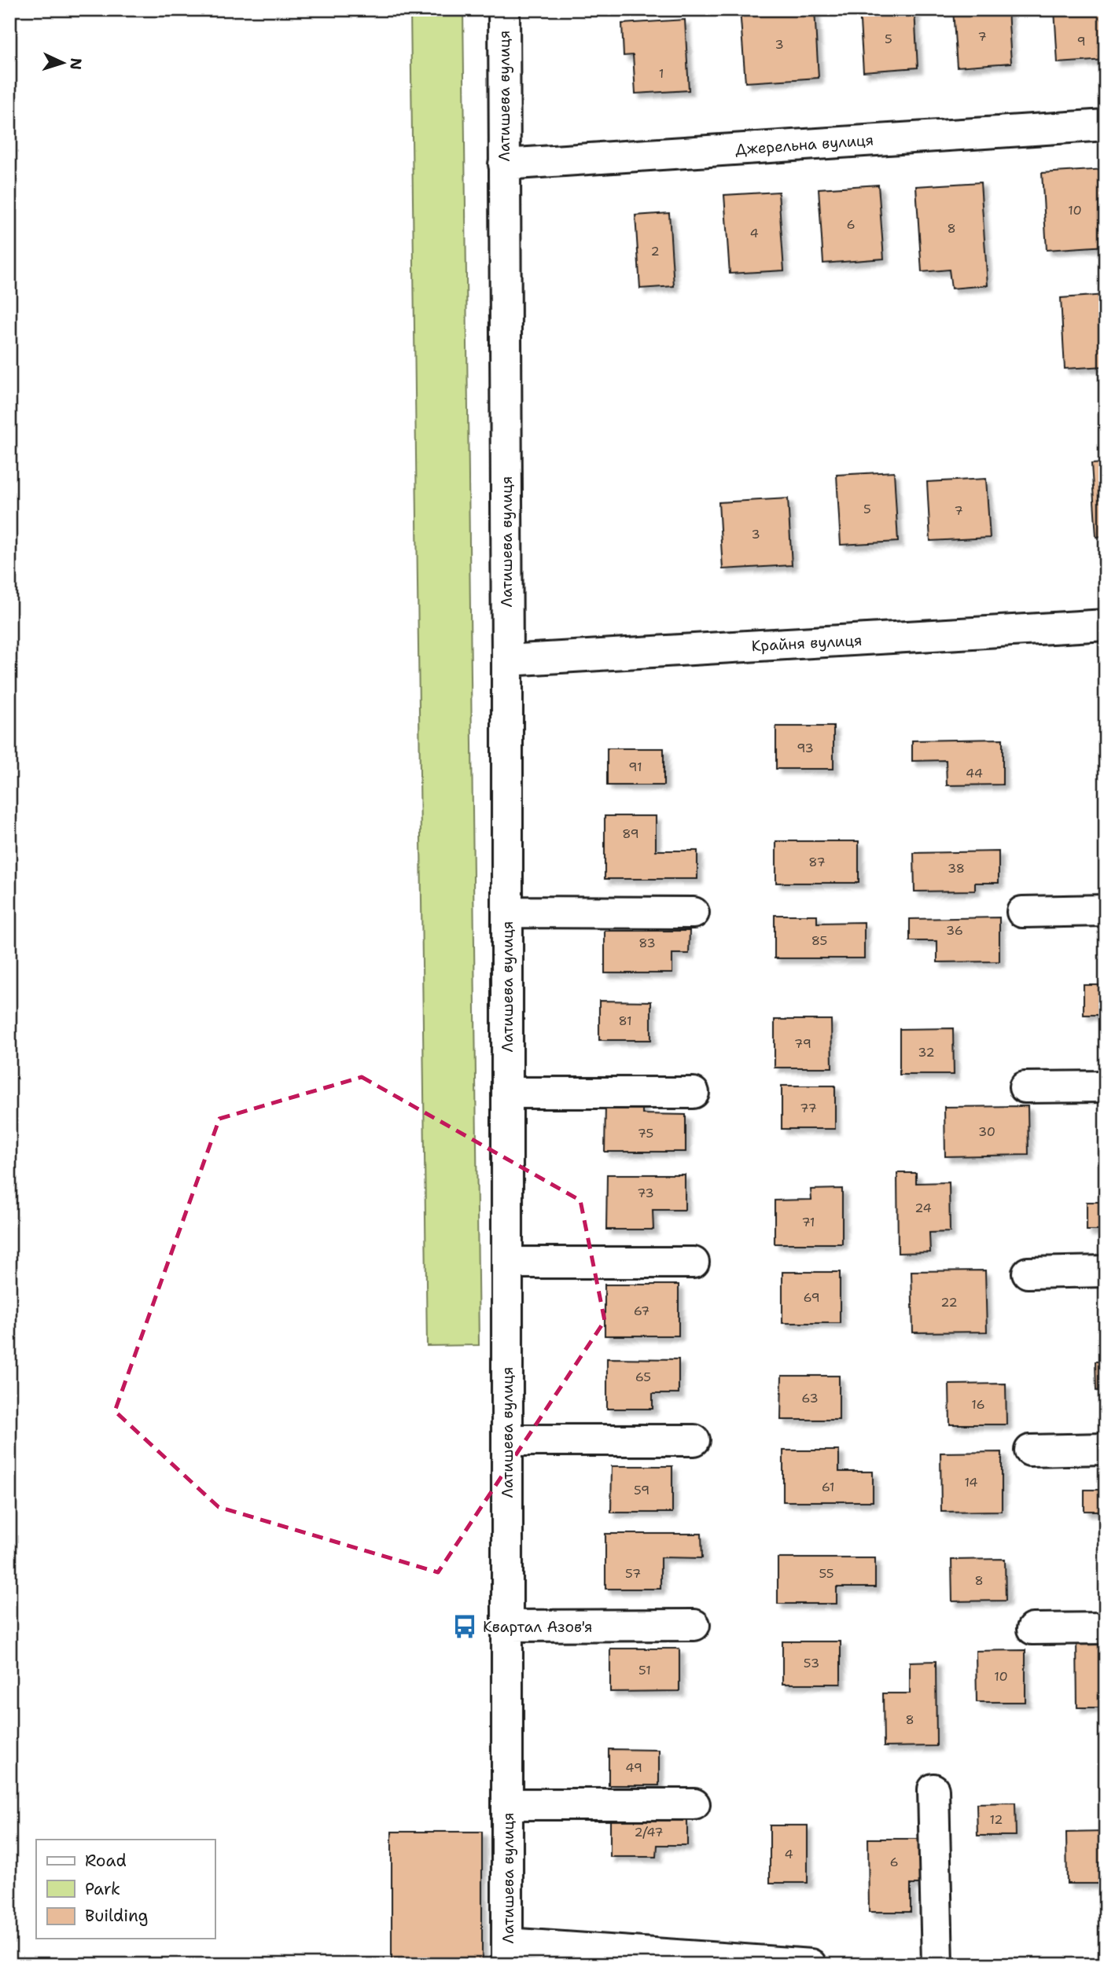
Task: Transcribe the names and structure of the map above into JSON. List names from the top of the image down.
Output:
{
  "streets": {
    "street": ["Латишева вулиця", "Джерельна вулиця", "Крайня вулиця"]
  },
  "crossings": [
    ["Латишева вулиця", "Джерельна вулиця"],
    ["Латишева вулиця", "Крайня вулиця"]
  ],
  "places": {
    "bus stop": ["Квартал Азов'я"]
  },
  "house_numbers": [
    "7",
    "5",
    "9",
    "3",
    "1",
    "10",
    "6",
    "8",
    "4",
    "2",
    "5",
    "7",
    "3",
    "93",
    "91",
    "44",
    "89",
    "87",
    "38",
    "36",
    "85",
    "83",
    "81",
    "79",
    "32",
    "77",
    "30",
    "75",
    "73",
    "24",
    "71",
    "69",
    "22",
    "67",
    "65",
    "63",
    "16",
    "14",
    "61",
    "59",
    "57",
    "55",
    "8",
    "53",
    "51",
    "10",
    "8",
    "49",
    "12",
    "2/47",
    "4",
    "6"
  ],
  "legend": ["Road", "Park", "Building"],
  "north": "right"
}
